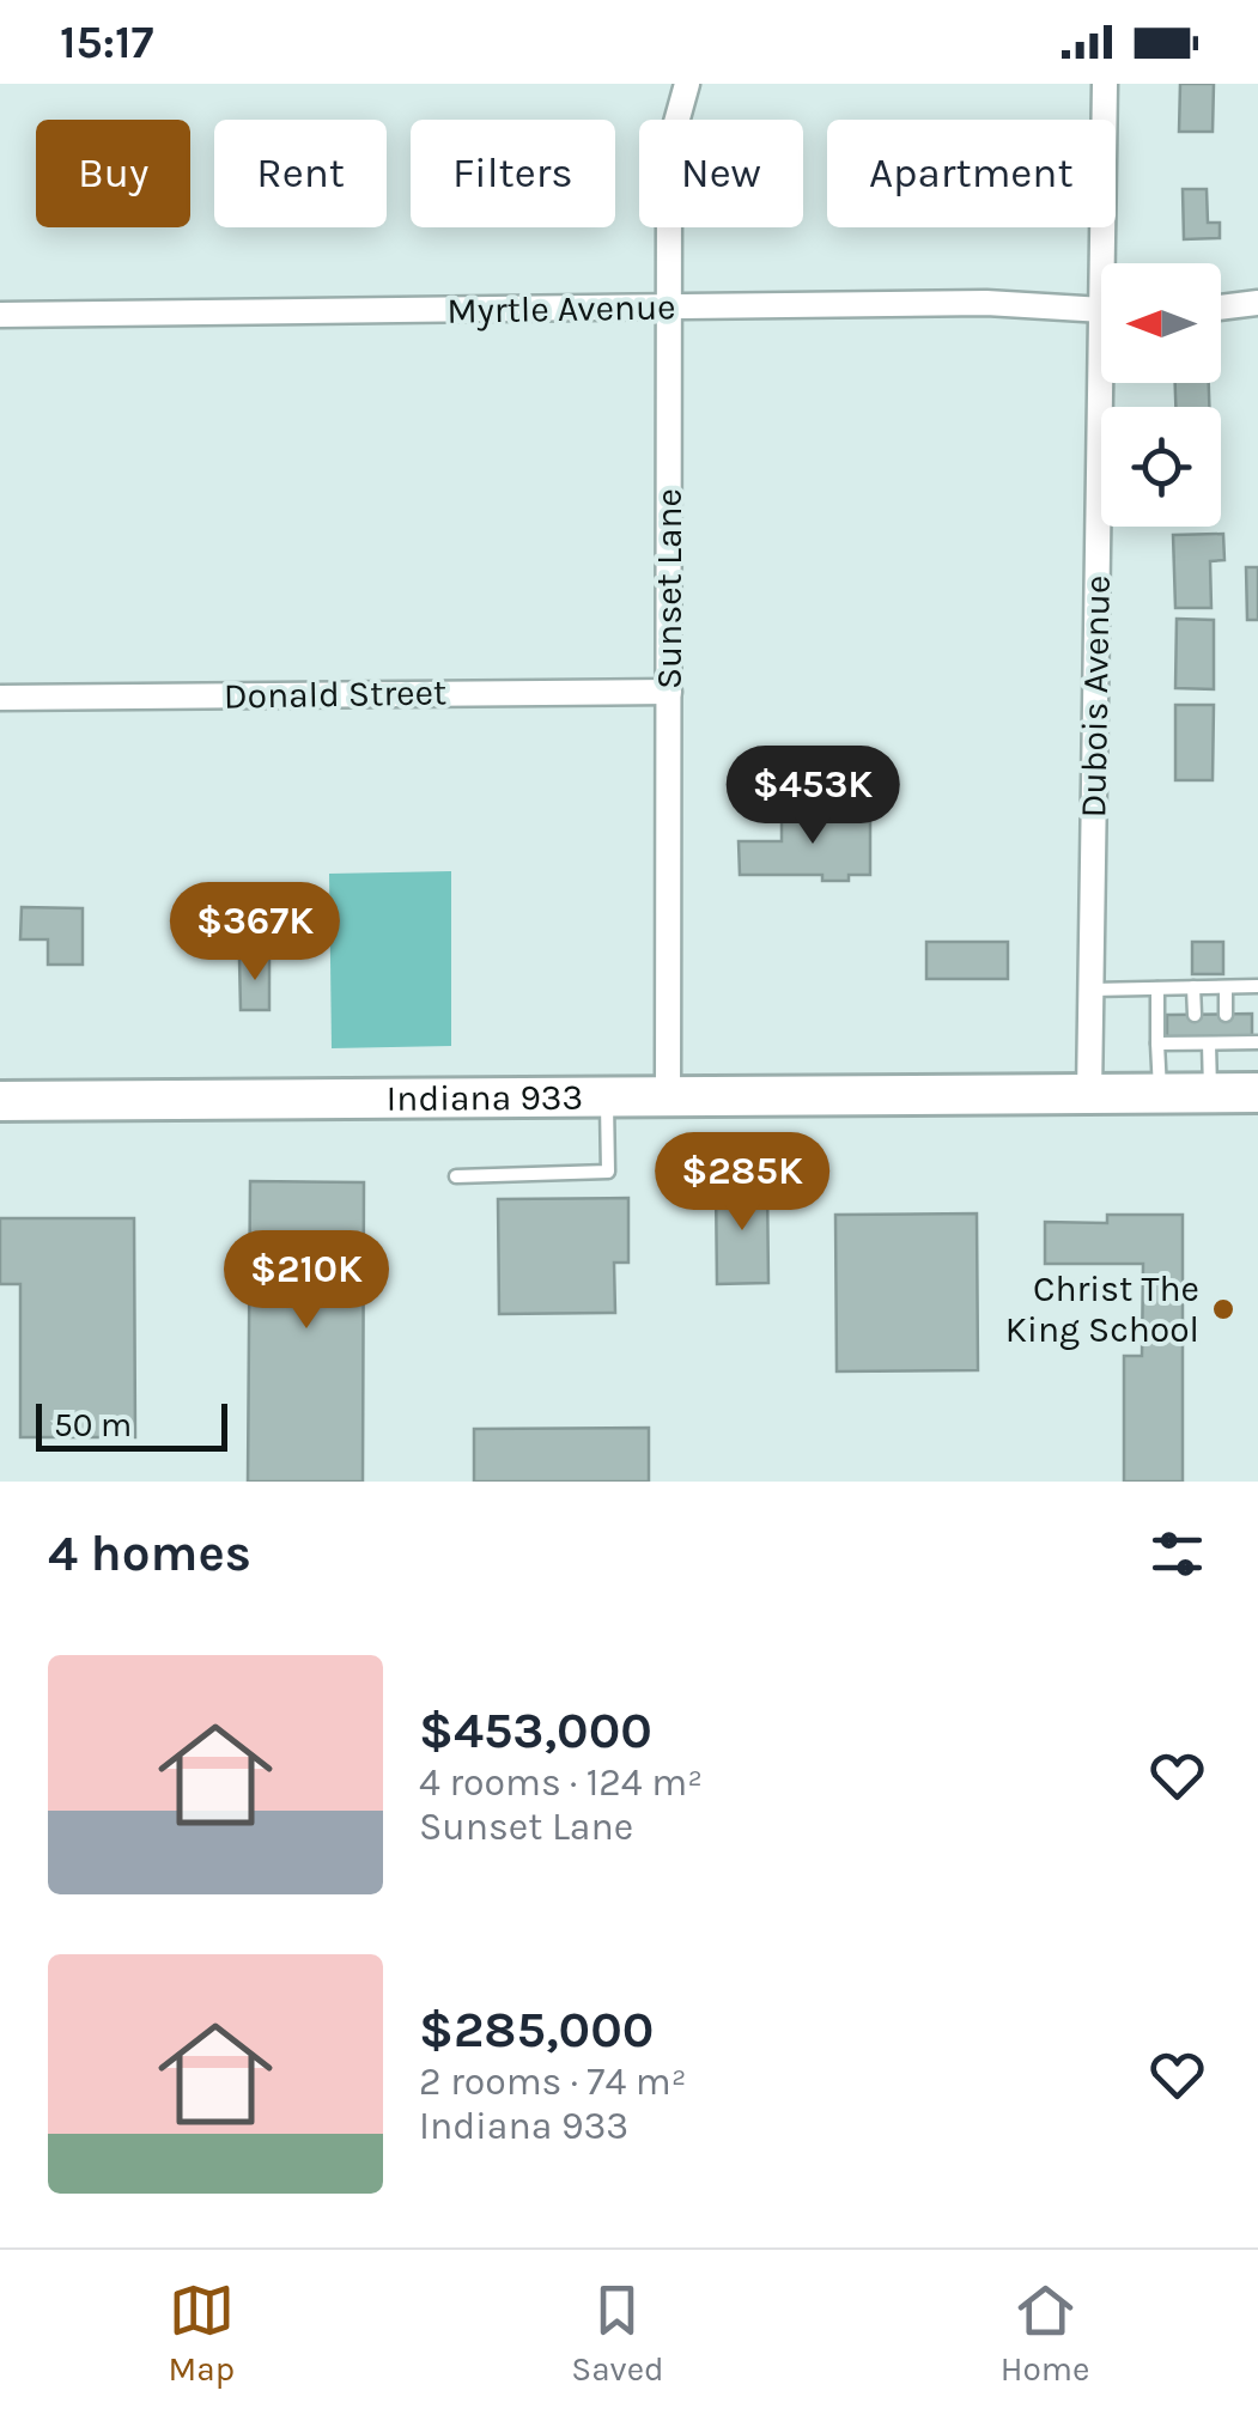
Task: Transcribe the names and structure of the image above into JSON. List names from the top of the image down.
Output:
{
  "streets": {
    "main road": ["Indiana 933"],
    "street": [
      "Myrtle Avenue",
      "Sunset Lane",
      "Donald Street",
      "Dubois Avenue"
    ]
  },
  "crossings": [
    ["Myrtle Avenue", "Sunset Lane"],
    ["Sunset Lane", "Donald Street"],
    ["Sunset Lane", "Indiana 933"],
    ["Dubois Avenue", "Indiana 933"]
  ],
  "places": ["Christ The King School"],
  "scale_bar": "50 m",
  "north": "left",
  "page": {
    "status": "15:17",
    "chip": [
      "Buy",
      "Rent",
      "Filters",
      "New",
      "Apartment"
    ],
    "price": [
      "$453K",
      "$367K",
      "$285K",
      "$210K"
    ],
    "scale": "50 m",
    "heading": "4 homes",
    "list": [
      {
        "name": "$453,000",
        "note": "4 rooms · 124 m² · Sunset Lane"
      },
      {
        "name": "$285,000",
        "note": "2 rooms · 74 m² · Indiana 933"
      }
    ],
    "tabs": ["Map", "Saved", "Home"]
  }
}
